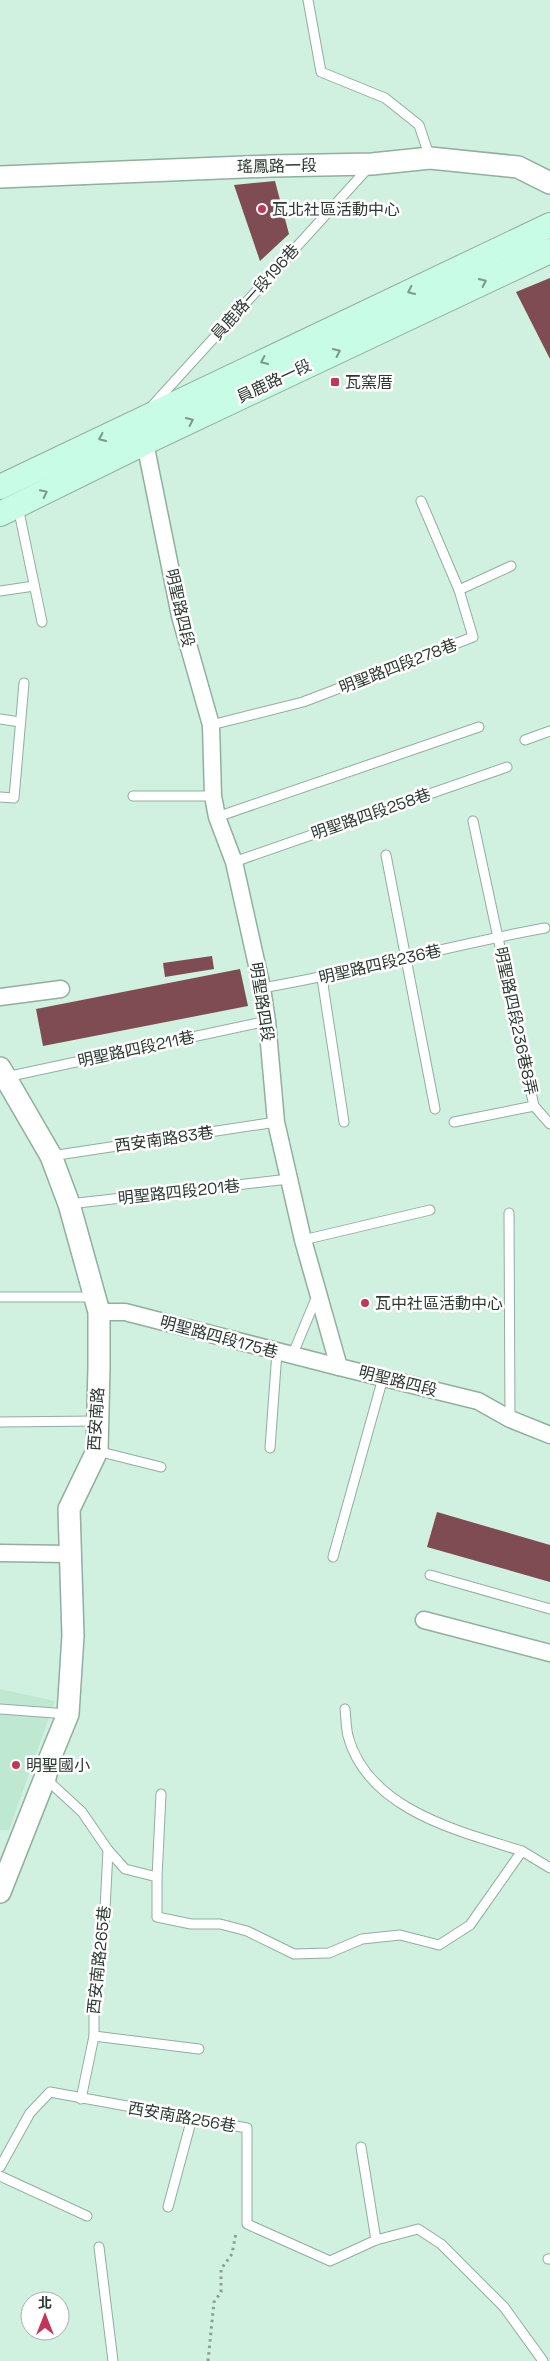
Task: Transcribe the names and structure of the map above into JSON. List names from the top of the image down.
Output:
{
  "streets": {
    "main road": ["員鹿路一段"],
    "street": [
      "瑤鳳路一段",
      "明聖路四段",
      "明聖路四段175巷",
      "西安南路"
    ],
    "lane": [
      "員鹿路一段196巷",
      "明聖路四段278巷",
      "明聖路四段258巷",
      "明聖路四段236巷",
      "明聖路四段236巷8弄",
      "明聖路四段211巷",
      "西安南路83巷",
      "明聖路四段201巷",
      "西安南路265巷",
      "西安南路256巷"
    ]
  },
  "crossings": [
    ["瑤鳳路一段", "員鹿路一段196巷"],
    ["員鹿路一段196巷", "員鹿路一段"],
    ["員鹿路一段196巷", "明聖路四段"],
    ["員鹿路一段", "明聖路四段"],
    ["明聖路四段", "明聖路四段278巷"],
    ["明聖路四段", "明聖路四段258巷"],
    ["明聖路四段", "明聖路四段236巷"],
    ["明聖路四段", "明聖路四段211巷"],
    ["明聖路四段", "西安南路83巷"],
    ["明聖路四段", "明聖路四段201巷"],
    ["明聖路四段", "明聖路四段175巷"],
    ["明聖路四段236巷", "明聖路四段236巷8弄"],
    ["明聖路四段211巷", "西安南路"],
    ["西安南路83巷", "西安南路"],
    ["明聖路四段201巷", "西安南路"],
    ["明聖路四段175巷", "西安南路"],
    ["西安南路265巷", "西安南路256巷"]
  ],
  "places": {
    "other": ["瓦北社區活動中心", "瓦中社區活動中心", "明聖國小"],
    "transit": ["瓦窯厝"]
  },
  "north": "top"
}
